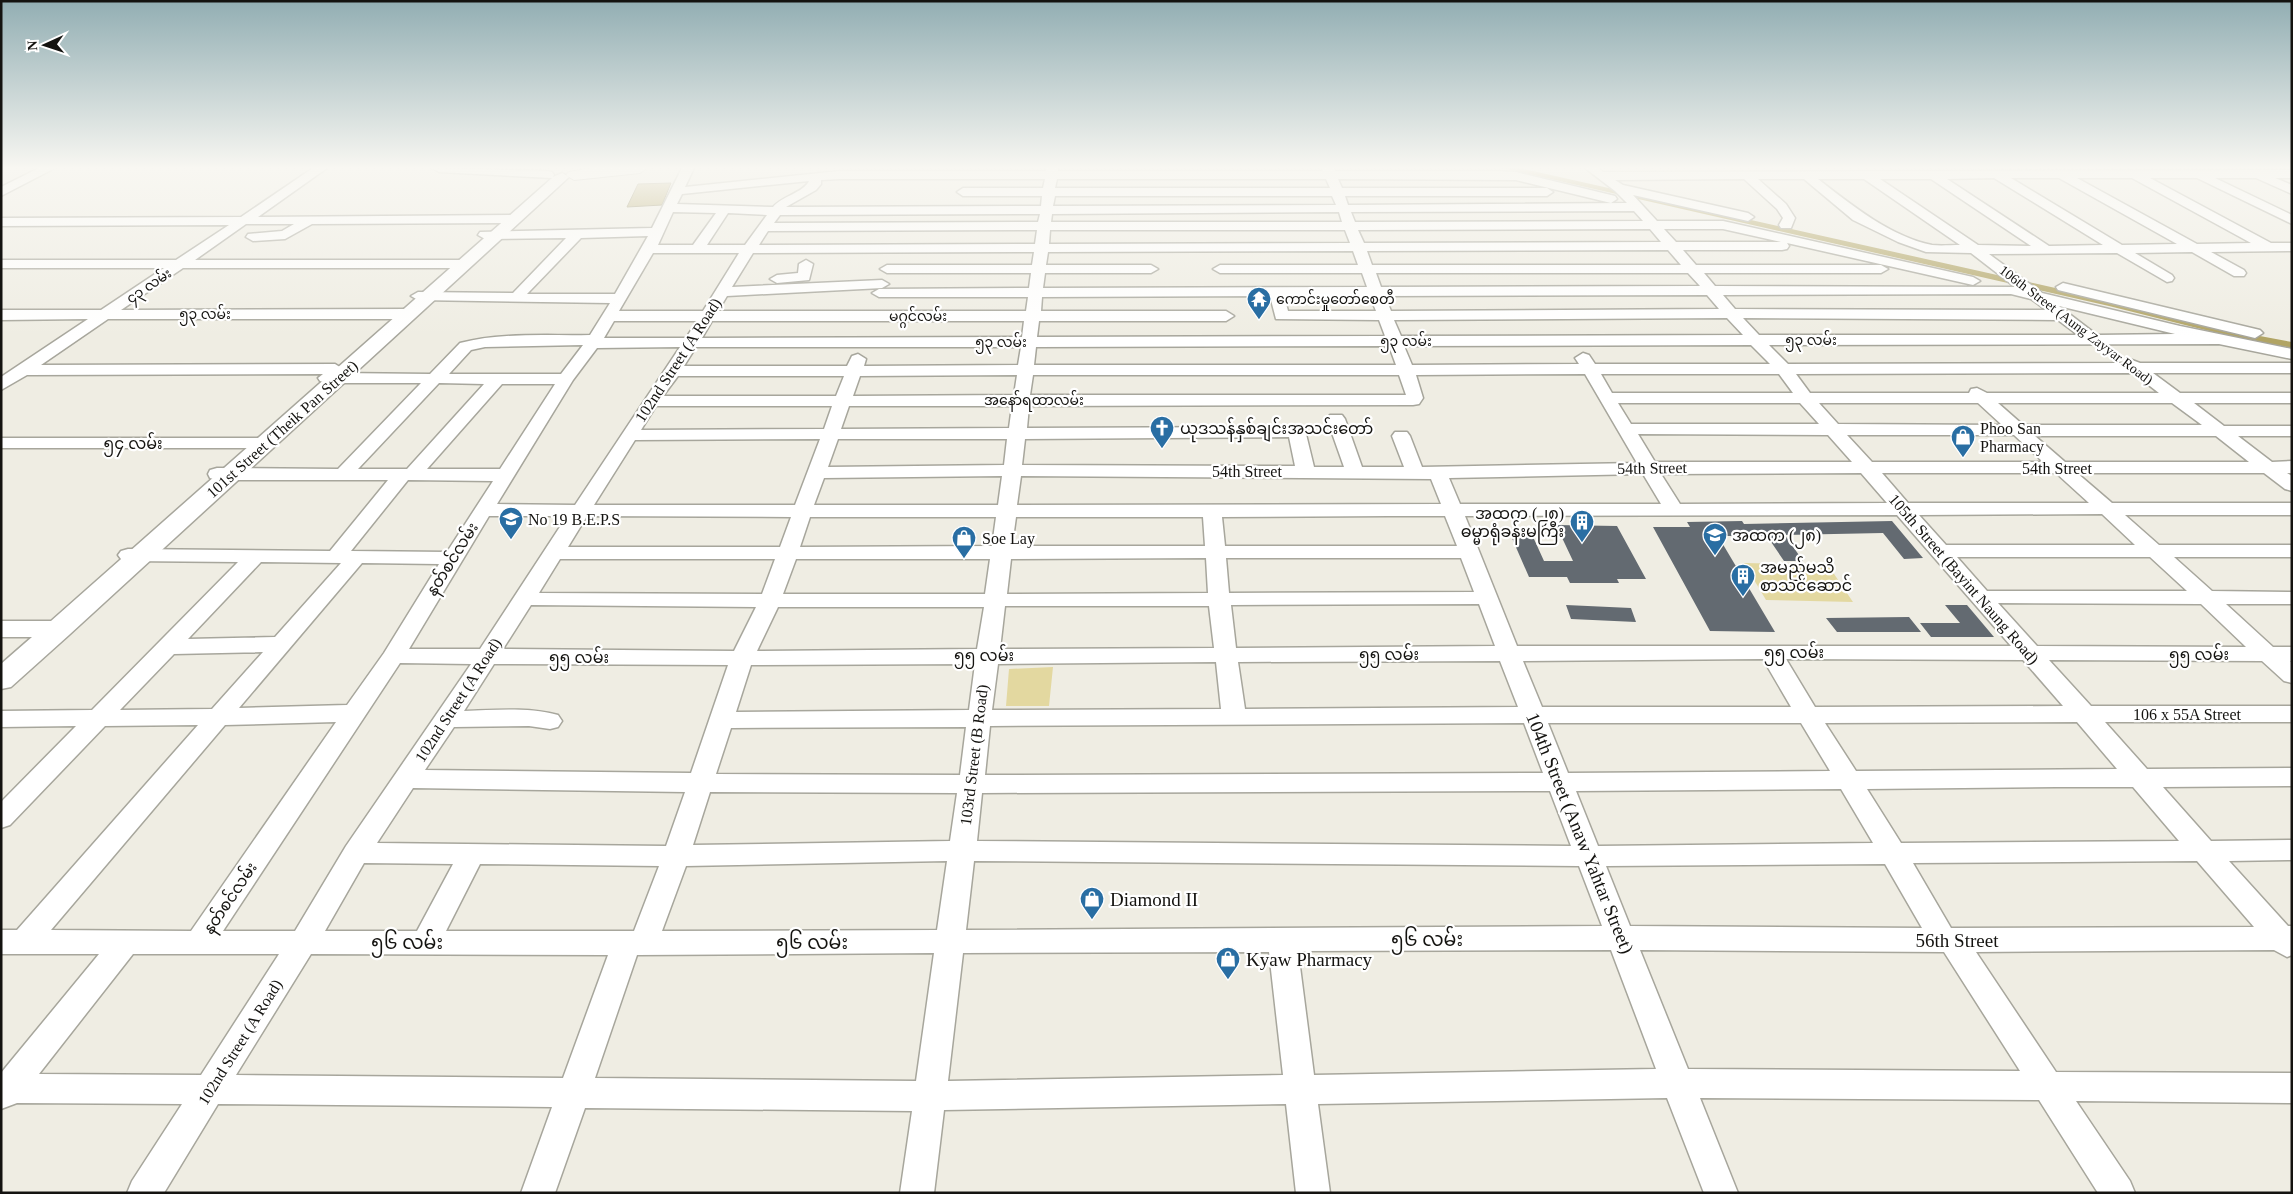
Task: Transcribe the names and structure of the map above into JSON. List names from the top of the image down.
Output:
{
  "streets": {
    "main road": ["101st Street (Theik Pan Street)"],
    "street": [
      "၄၃ လမ်း",
      "၅၃ လမ်း",
      "မဂ္ဂင်လမ်း",
      "106th Street (Aung Zayyar Road)",
      "102nd Street (A Road)",
      "အနော်ရထာလမ်း",
      "၅၄ လမ်း",
      "54th Street",
      "နတ်စင်လမ်း",
      "105th Street (Bayint Naung Road)",
      "၅၅ လမ်း",
      "106 x 55A Street",
      "103rd Street (B Road)",
      "104th Street (Anaw Yahtar Street)",
      "၅၆ လမ်း",
      "56th Street"
    ]
  },
  "crossings": [
    ["၄၃ လမ်း", "၅၃ လမ်း"],
    ["၅၃ လမ်း", "106th Street (Aung Zayyar Road)"],
    ["၅၃ လမ်း", "102nd Street (A Road)"],
    ["၅၃ လမ်း", "101st Street (Theik Pan Street)"],
    ["၅၃ လမ်း", "နတ်စင်လမ်း"],
    ["၅၃ လမ်း", "105th Street (Bayint Naung Road)"],
    ["၅၃ လမ်း", "103rd Street (B Road)"],
    ["မဂ္ဂင်လမ်း", "102nd Street (A Road)"],
    ["မဂ္ဂင်လမ်း", "နတ်စင်လမ်း"],
    ["မဂ္ဂင်လမ်း", "103rd Street (B Road)"],
    ["106th Street (Aung Zayyar Road)", "54th Street"],
    ["102nd Street (A Road)", "အနော်ရထာလမ်း"],
    ["102nd Street (A Road)", "၅၅ လမ်း"],
    ["102nd Street (A Road)", "၅၆ လမ်း"],
    ["အနော်ရထာလမ်း", "103rd Street (B Road)"],
    ["101st Street (Theik Pan Street)", "၅၄ လမ်း"],
    ["54th Street", "105th Street (Bayint Naung Road)"],
    ["54th Street", "103rd Street (B Road)"],
    ["54th Street", "104th Street (Anaw Yahtar Street)"],
    ["နတ်စင်လမ်း", "၅၅ လမ်း"],
    ["နတ်စင်လမ်း", "၅၆ လမ်း"],
    ["105th Street (Bayint Naung Road)", "၅၅ လမ်း"],
    ["105th Street (Bayint Naung Road)", "106 x 55A Street"],
    ["105th Street (Bayint Naung Road)", "56th Street"],
    ["၅၅ လမ်း", "103rd Street (B Road)"],
    ["၅၅ လမ်း", "104th Street (Anaw Yahtar Street)"],
    ["106 x 55A Street", "103rd Street (B Road)"],
    ["106 x 55A Street", "104th Street (Anaw Yahtar Street)"],
    ["103rd Street (B Road)", "၅၆ လမ်း"],
    ["104th Street (Anaw Yahtar Street)", "၅၆ လမ်း"],
    ["104th Street (Anaw Yahtar Street)", "56th Street"],
    ["၅၆ လမ်း", "56th Street"]
  ],
  "places": {
    "temple": ["ကောင်းမှုတော်စေတီ"],
    "church": ["ယုဒသန်နှစ်ချင်းအသင်းတော်"],
    "shop": [
      "Phoo San Pharmacy",
      "Soe Lay",
      "Diamond II",
      "Kyaw Pharmacy"
    ],
    "school or university": ["No 19 B.E.P.S", "အထက (၂၈)"],
    "building": ["အထက (၂၈) ဓမ္မာရုံခန်းမကြီး", "အမည်မသိ စာသင်ဆောင်"]
  },
  "north": "left"
}
